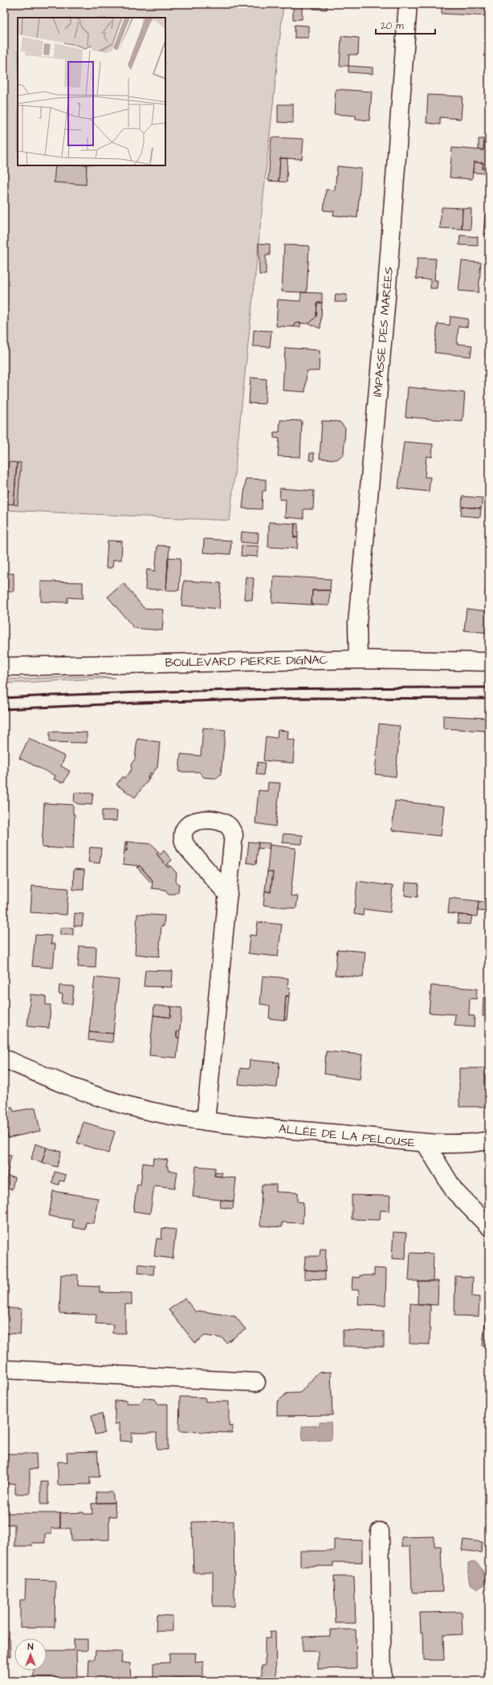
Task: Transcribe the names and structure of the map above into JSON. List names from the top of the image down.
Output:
{
  "streets": {
    "street": ["IMPASSE DES MARÉES", "BOULEVARD PIERRE DIGNAC", "ALLÉE DE LA PELOUSE"]
  },
  "crossings": [
    ["IMPASSE DES MARÉES", "BOULEVARD PIERRE DIGNAC"]
  ],
  "scale_bar": "20 m",
  "north": "top"
}
